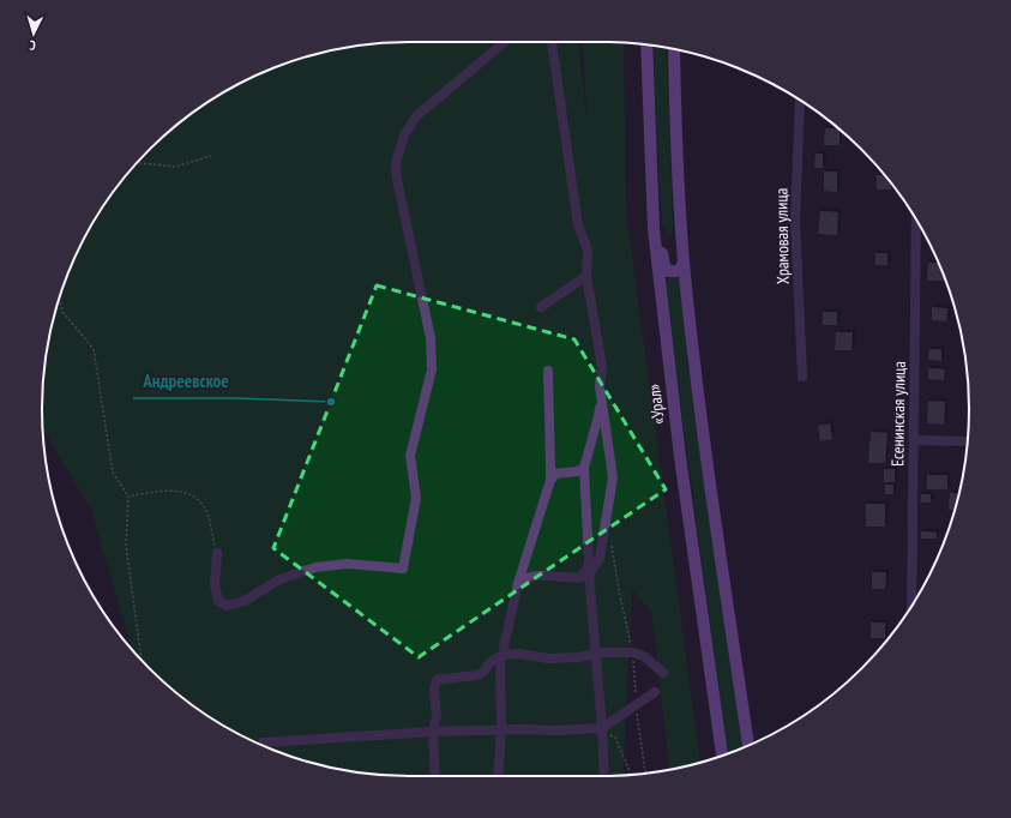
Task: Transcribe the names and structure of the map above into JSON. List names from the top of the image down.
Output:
{
  "streets": {
    "main road": ["«Урал»"],
    "street": ["Храмовая улица", "Есенинская улица"]
  },
  "places": ["Андреевское"],
  "north": "bottom"
}
